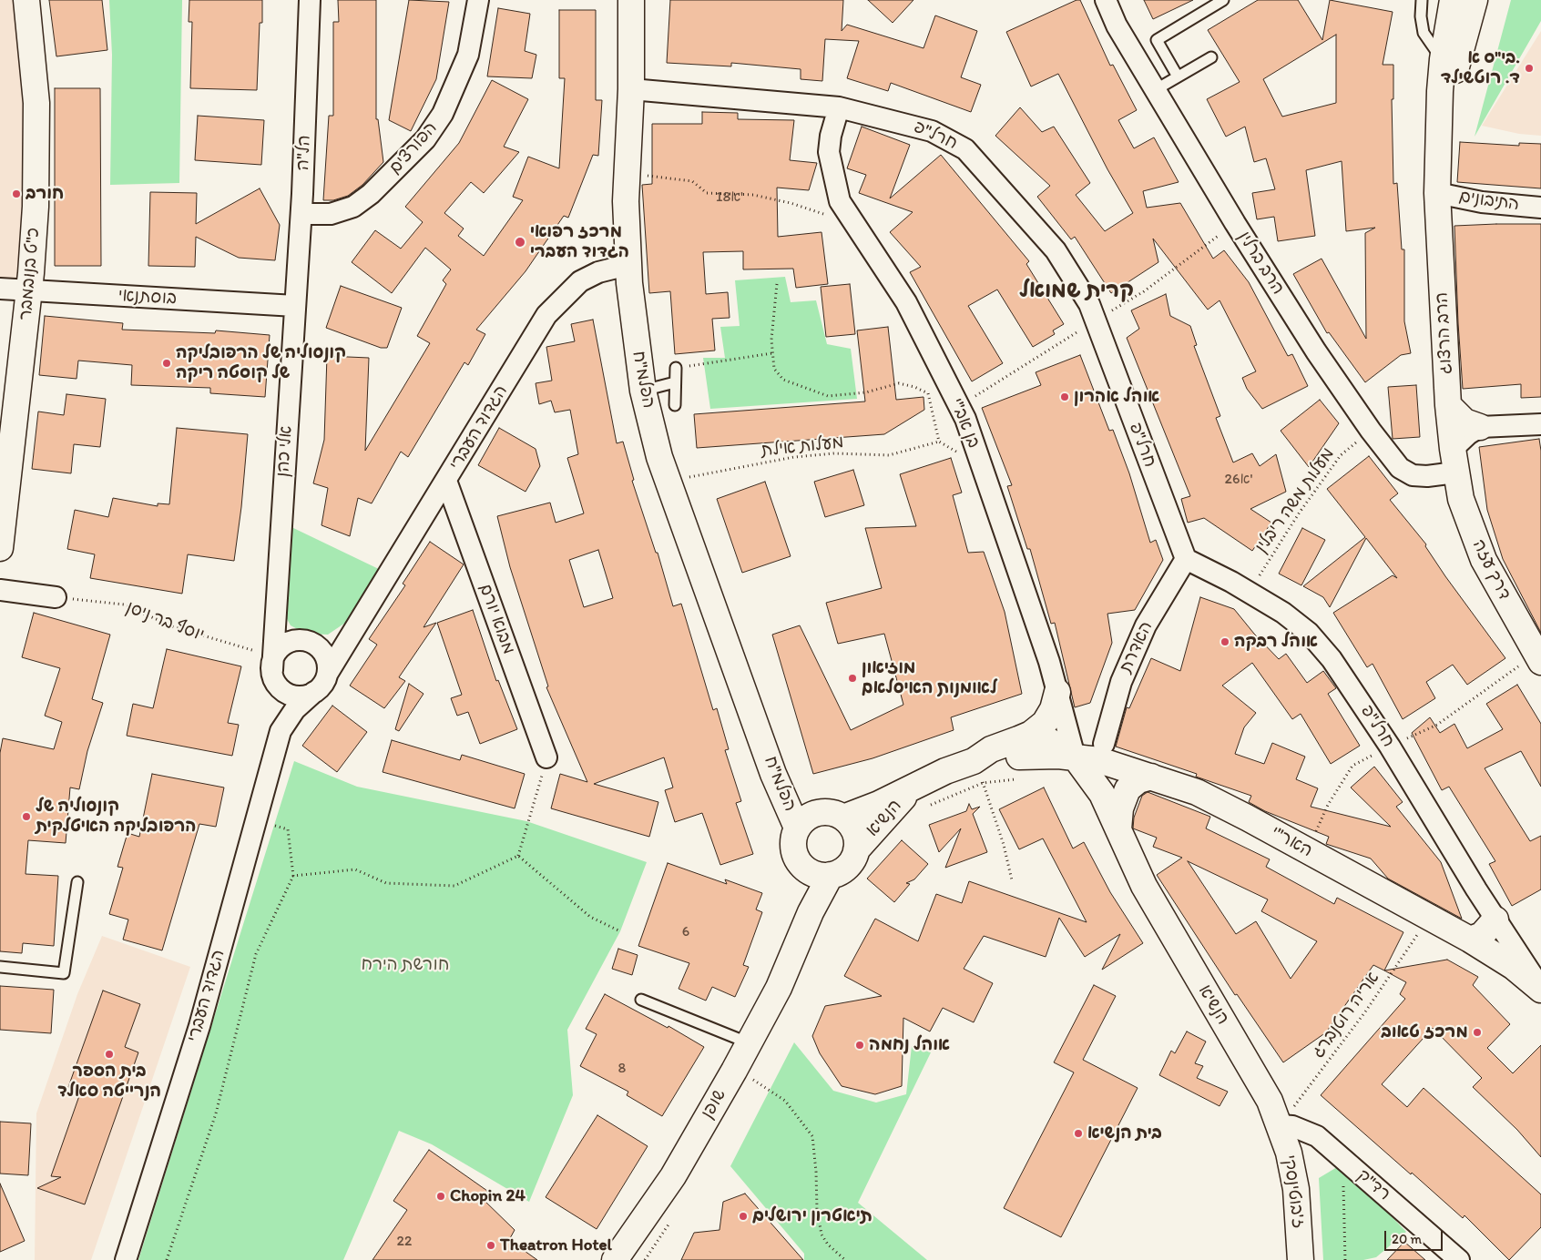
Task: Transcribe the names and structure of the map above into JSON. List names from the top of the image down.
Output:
{
  "streets": {
    "street": [
      "חרל\"פ",
      "הפורצים",
      "הל\"ה",
      "התיבונים",
      "הרב ברלין",
      "כ\"ט בנובמבר",
      "בוסתנאי",
      "הרב הרצוג",
      "הפלמ\"ח",
      "בן אב\"י",
      "הגדוד העברי",
      "אלי כהן",
      "דרך עזה",
      "מבוא יורם",
      "האדרת",
      "הנשיא",
      "האר\"י",
      "שופן",
      "רד\"ק",
      "ז'בוטינסקי"
    ],
    "path": [
      "מעלות אילת",
      "מעלות משה ריבלין",
      "יוסף בר ניסן",
      "אריה רוטנברג"
    ]
  },
  "crossings": [
    ["חרל\"פ", "הפלמ\"ח"],
    ["חרל\"פ", "בן אב\"י"],
    ["חרל\"פ", "מעלות משה ריבלין"],
    ["חרל\"פ", "האדרת"],
    ["חרל\"פ", "האר\"י"],
    ["הפורצים", "הל\"ה"],
    ["הל\"ה", "בוסתנאי"],
    ["הל\"ה", "אלי כהן"],
    ["התיבונים", "הרב הרצוג"],
    ["הרב ברלין", "הרב הרצוג"],
    ["הרב ברלין", "מעלות משה ריבלין"],
    ["הרב ברלין", "דרך עזה"],
    ["כ\"ט בנובמבר", "בוסתנאי"],
    ["בוסתנאי", "אלי כהן"],
    ["הרב הרצוג", "דרך עזה"],
    ["הפלמ\"ח", "הגדוד העברי"],
    ["הפלמ\"ח", "מעלות אילת"],
    ["הפלמ\"ח", "הנשיא"],
    ["הפלמ\"ח", "שופן"],
    ["בן אב\"י", "הנשיא"],
    ["בן אב\"י", "האר\"י"],
    ["הגדוד העברי", "אלי כהן"],
    ["הגדוד העברי", "מבוא יורם"],
    ["הגדוד העברי", "יוסף בר ניסן"],
    ["אלי כהן", "יוסף בר ניסן"],
    ["הנשיא", "האר\"י"],
    ["הנשיא", "אריה רוטנברג"],
    ["הנשיא", "שופן"],
    ["הנשיא", "רד\"ק"],
    ["הנשיא", "ז'בוטינסקי"],
    ["האר\"י", "אריה רוטנברג"],
    ["אריה רוטנברג", "רד\"ק"],
    ["אריה רוטנברג", "ז'בוטינסקי"],
    ["רד\"ק", "ז'בוטינסקי"]
  ],
  "districts": ["קרית שמואל"],
  "parks": ["חורשת הירח"],
  "places": [
    "בי\"ס א. ד. רוטשילד",
    "חורב",
    "מרכז רפואי הגדוד העברי",
    "קונסוליה של הרפובליקה של קוסטה ריקה",
    "אוהל אהרון",
    "אוהל רבקה",
    "מוזיאון לאומנות האיסלאם",
    "קונסוליה של הרפובליקה האיטלקית",
    "מרכז טאוב",
    "אוהל נחמה",
    "בית הספר הנרייטה סאלד",
    "בית הנשיא",
    "Chopin 24",
    "תיאטרון ירושלים",
    "Theatron Hotel"
  ],
  "house_numbers": [
    "18א'",
    "26א'",
    "6",
    "8",
    "22"
  ],
  "scale_bar": "20 m"
}
